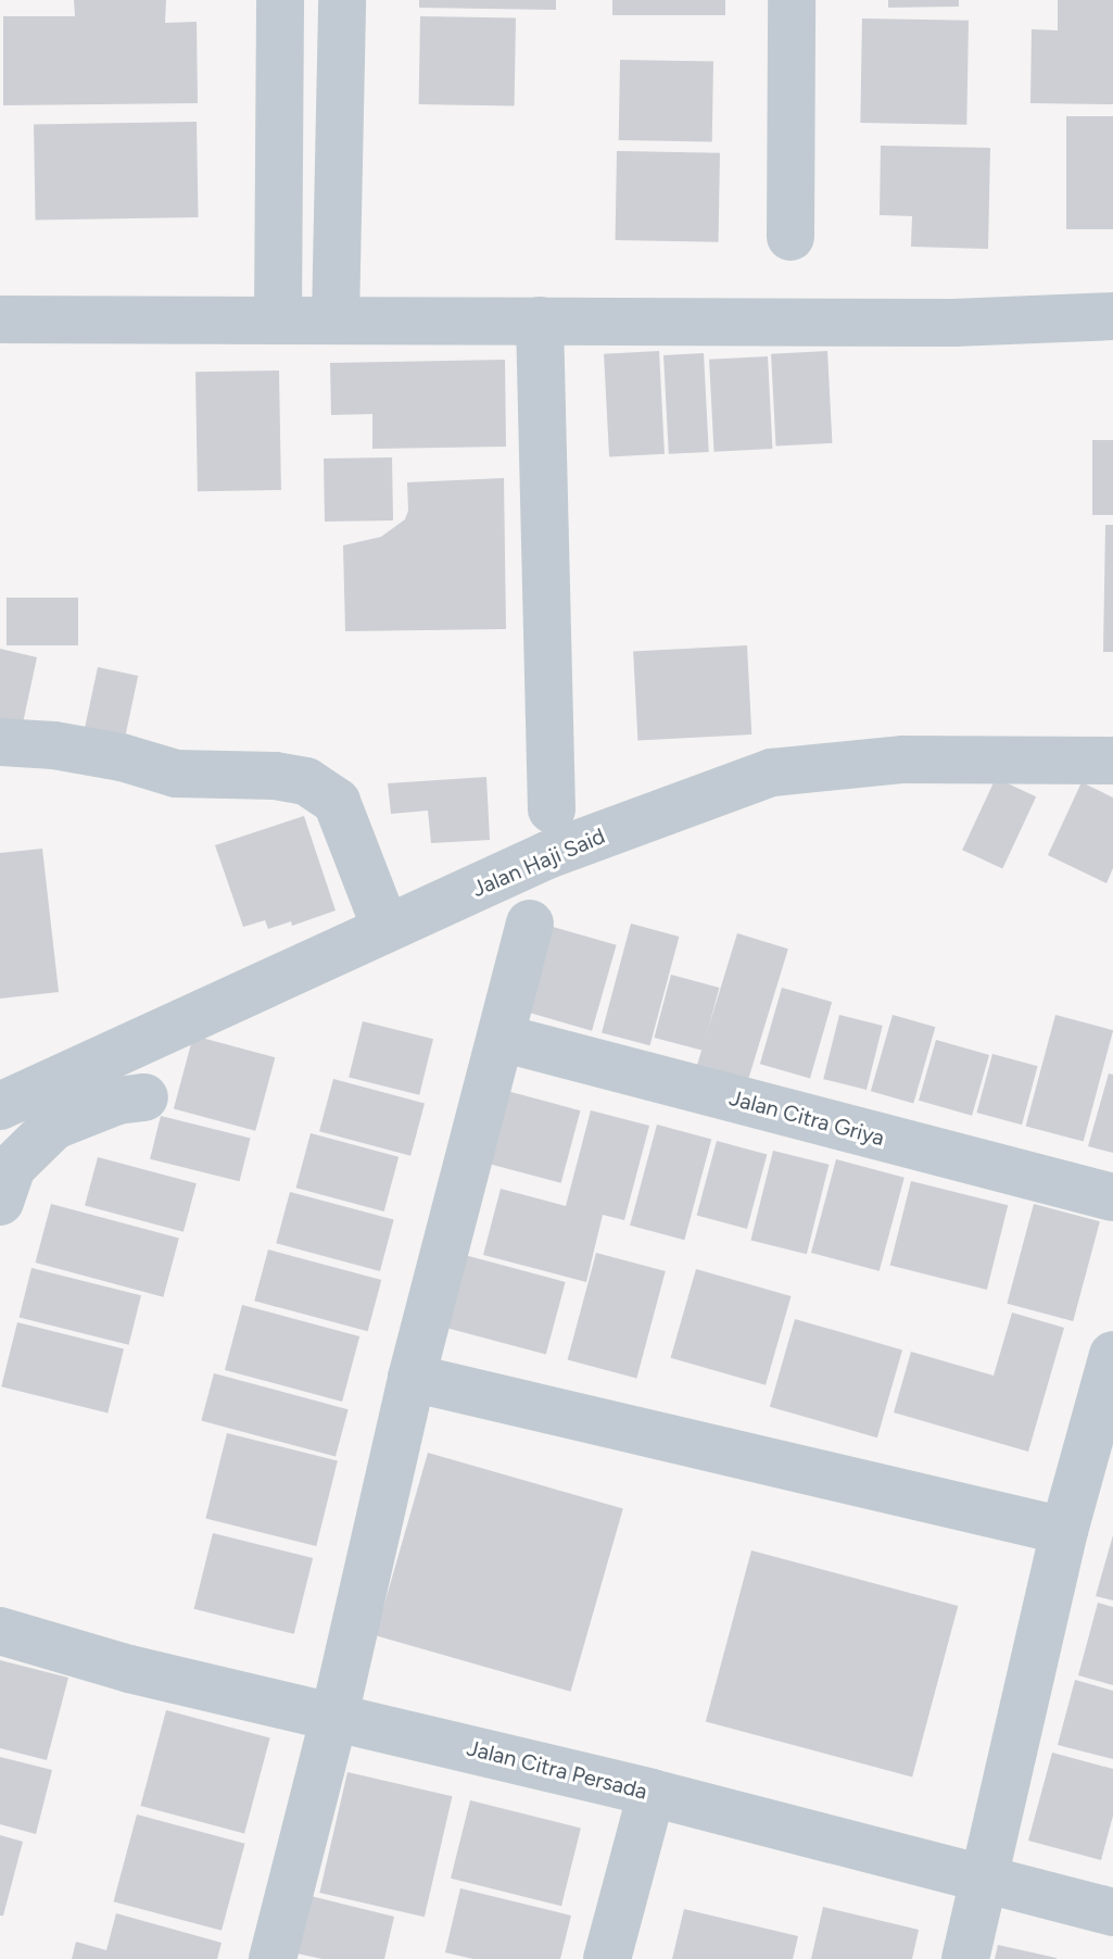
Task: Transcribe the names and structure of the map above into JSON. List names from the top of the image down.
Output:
{
  "streets": {
    "street": ["Jalan Haji Said", "Jalan Citra Griya", "Jalan Citra Persada"]
  }
}
